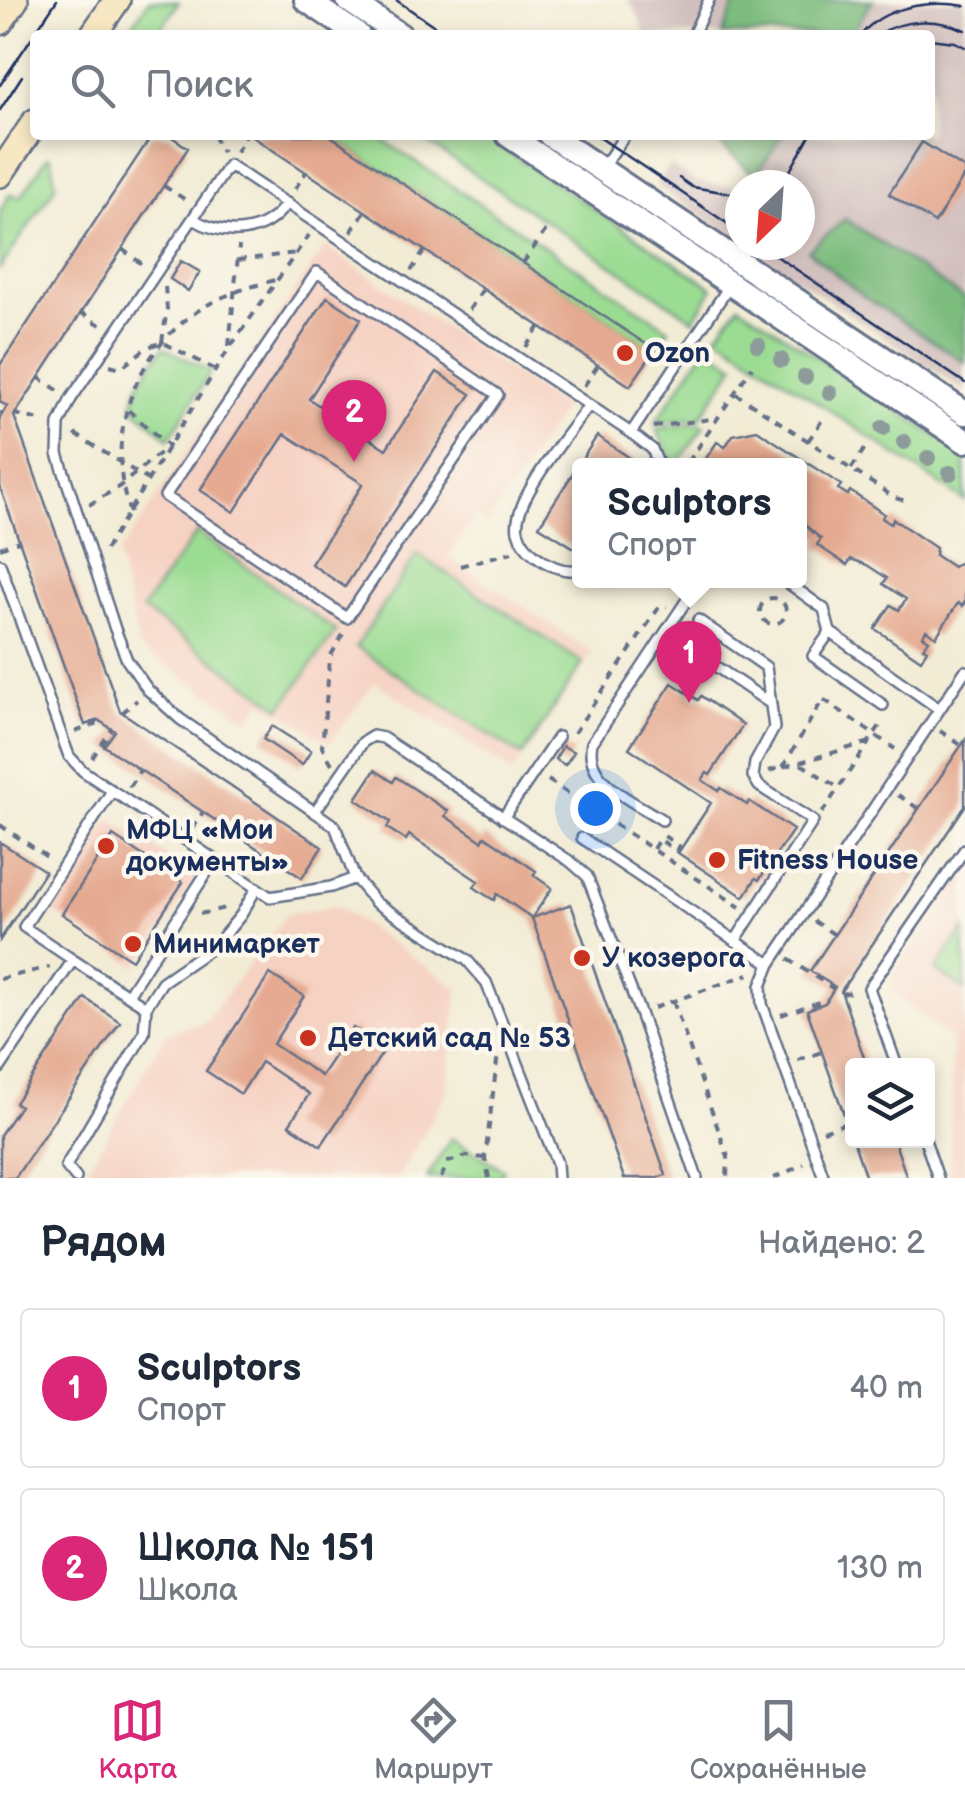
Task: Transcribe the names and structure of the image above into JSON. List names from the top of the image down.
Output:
{
  "places": [
    "Ozon",
    "МФЦ «Мои документы»",
    "Fitness House",
    "Минимаркет",
    "У козерога",
    "Детский сад № 53"
  ],
  "north": "bottom left",
  "page": {
    "search": "Поиск",
    "pins": ["2", "1"],
    "popup": ["Sculptors", "Спорт"],
    "heading": ["Рядом", "Найдено: 2"],
    "list": [
      {
        "mark": "1",
        "name": "Sculptors",
        "note": "Спорт",
        "value": "40 m"
      },
      {
        "mark": "2",
        "name": "Школа № 151",
        "note": "Школа",
        "value": "130 m"
      }
    ],
    "nav": ["Карта", "Маршрут", "Сохранённые"]
  }
}
